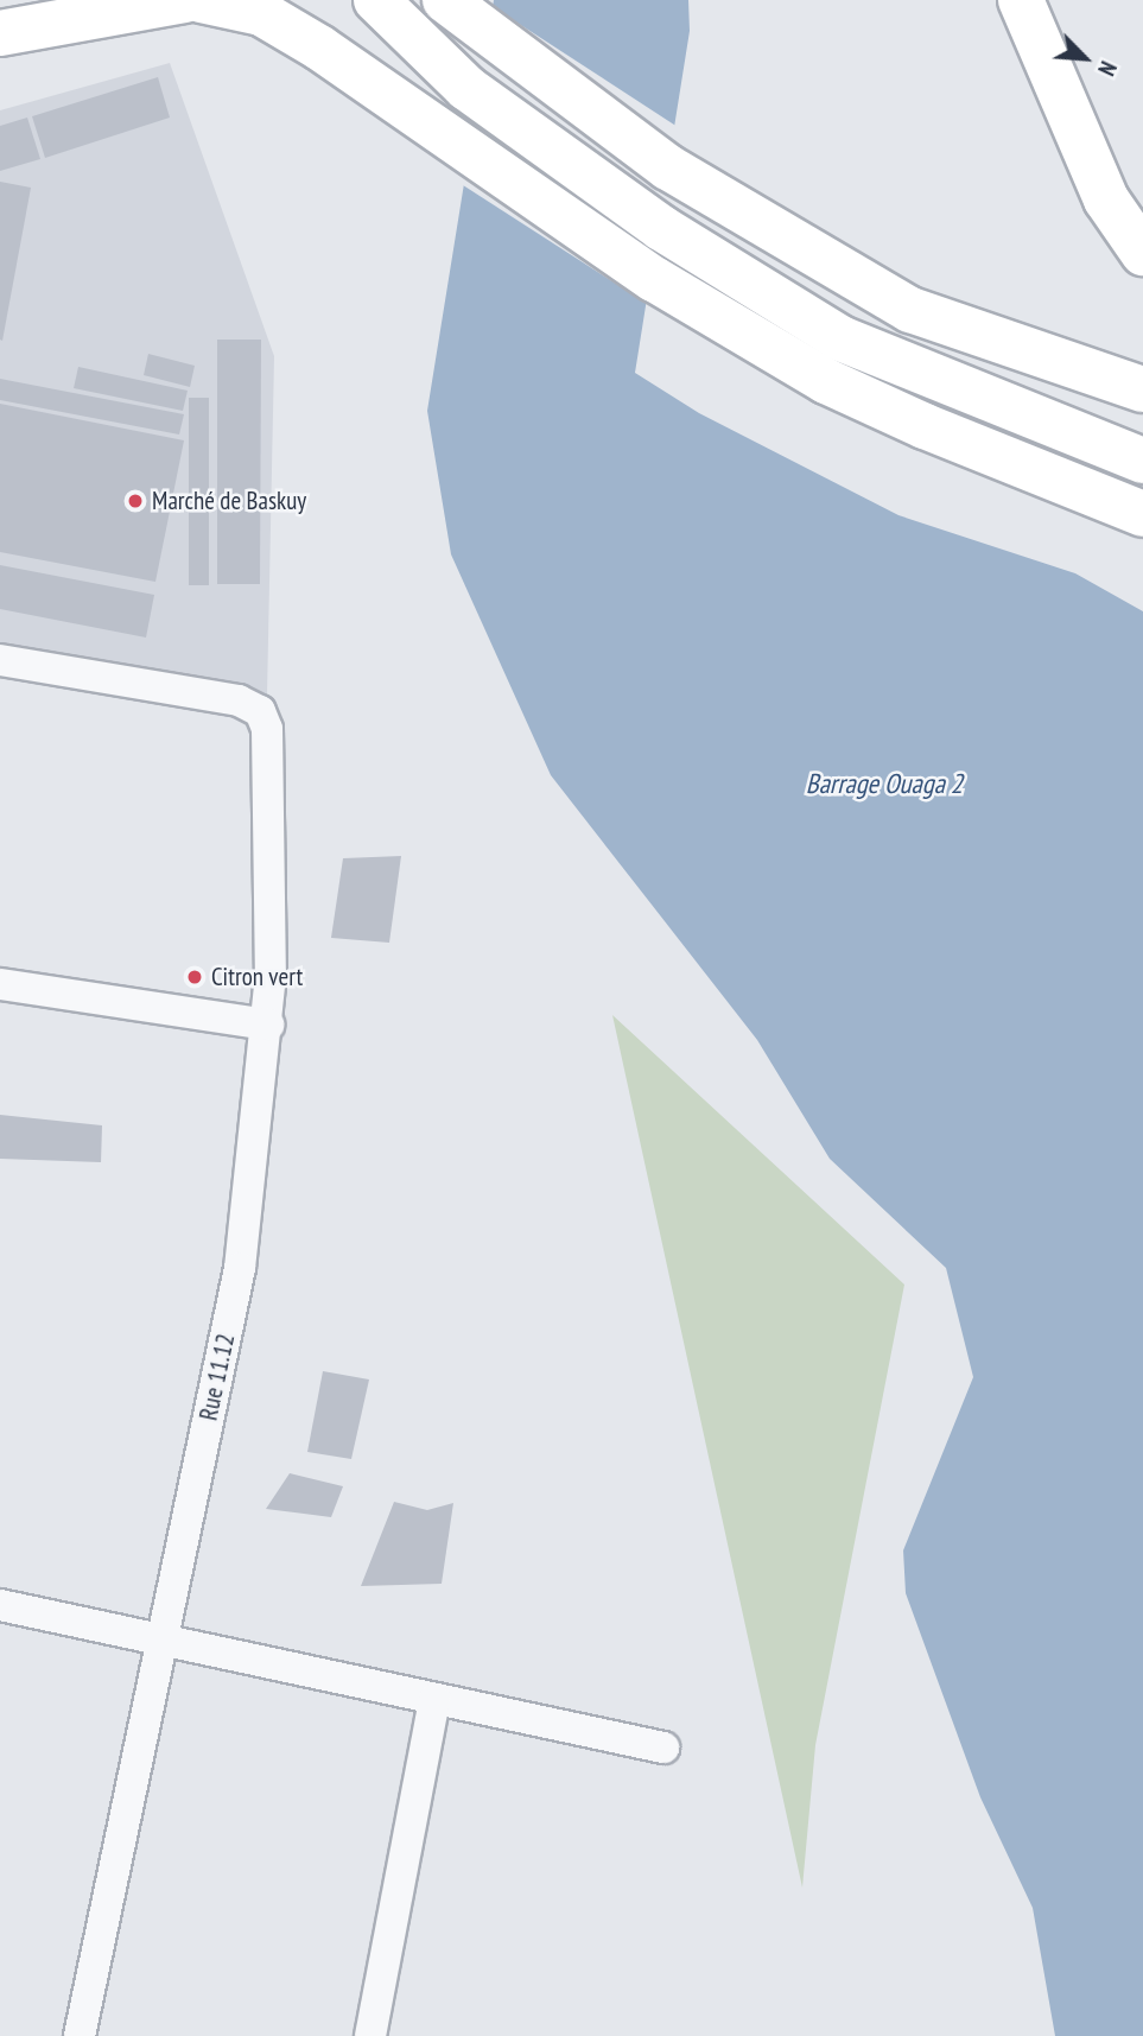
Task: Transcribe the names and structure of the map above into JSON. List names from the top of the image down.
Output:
{
  "streets": {
    "street": ["Rue 11.12"]
  },
  "water": ["Barrage Ouaga 2"],
  "places": ["Marché de Baskuy", "Citron vert"],
  "north": "bottom right"
}
